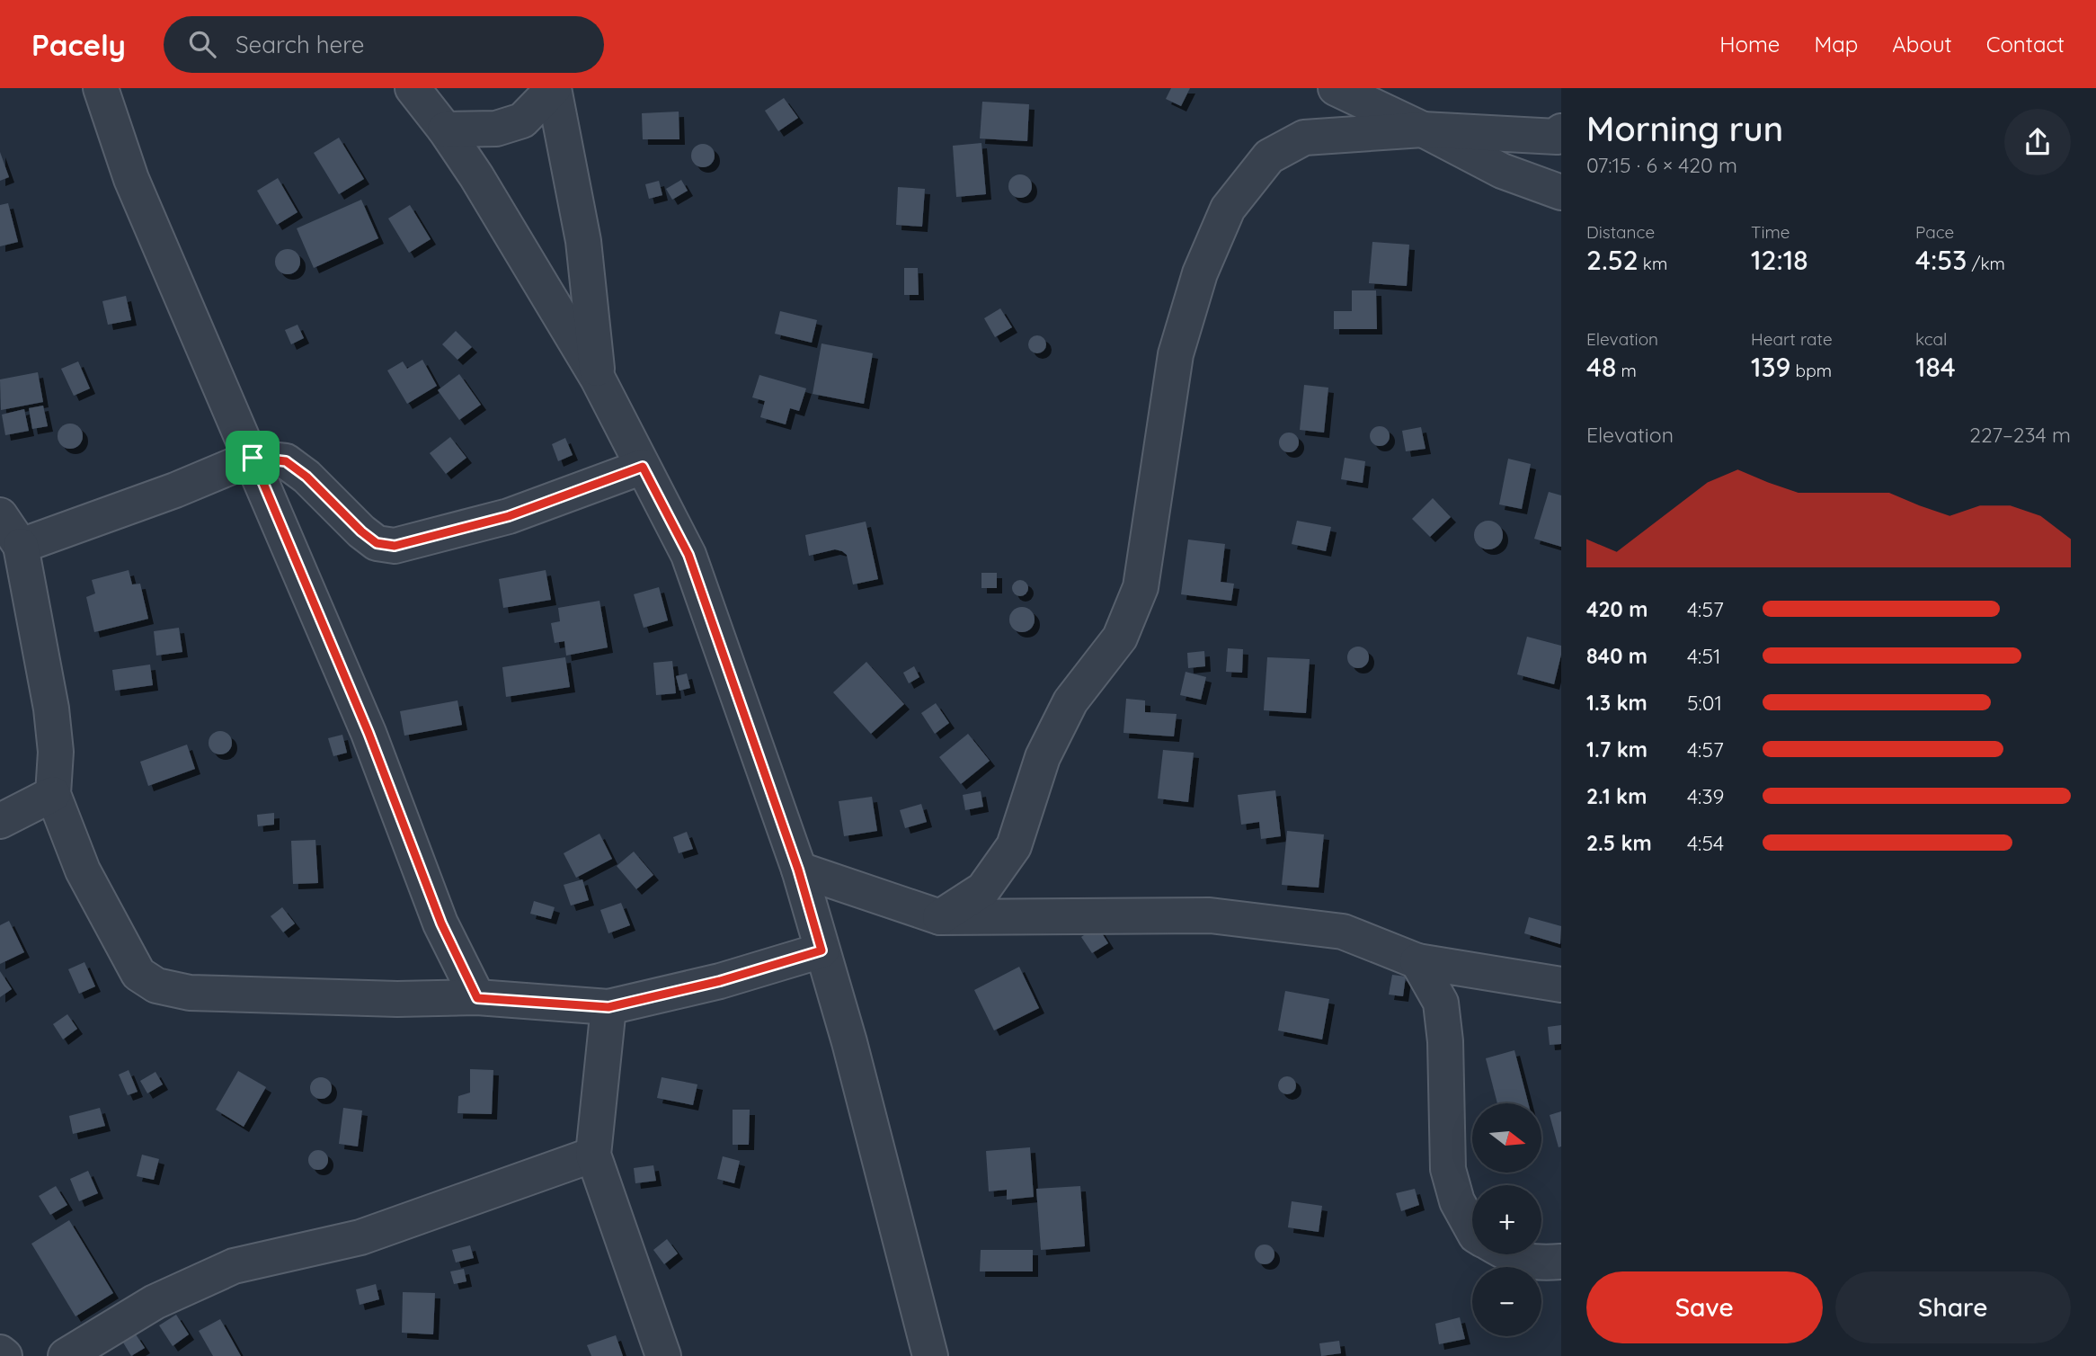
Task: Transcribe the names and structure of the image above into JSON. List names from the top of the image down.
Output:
{
  "north": "right",
  "page": {
    "header": "Pacely",
    "search": "Search here",
    "nav": [
      "Home",
      "Map",
      "About",
      "Contact"
    ],
    "heading": ["Morning run", "07:15 · 6 × 420 m"],
    "stats": [
      ["Distance", "2.52 km"],
      ["Time", "12:18"],
      ["Pace", "4:53 /km"],
      ["Elevation", "48 m"],
      ["Heart rate", "139 bpm"],
      ["kcal", "184"]
    ],
    "chart": ["Elevation", "227–234 m"],
    "list": [
      {
        "name": "420 m",
        "note": "4:57"
      },
      {
        "name": "840 m",
        "note": "4:51"
      },
      {
        "name": "1.3 km",
        "note": "5:01"
      },
      {
        "name": "1.7 km",
        "note": "4:57"
      },
      {
        "name": "2.1 km",
        "note": "4:39"
      },
      {
        "name": "2.5 km",
        "note": "4:54"
      }
    ],
    "map_buttons": ["+", "−"],
    "buttons": ["Save", "Share"]
  }
}
